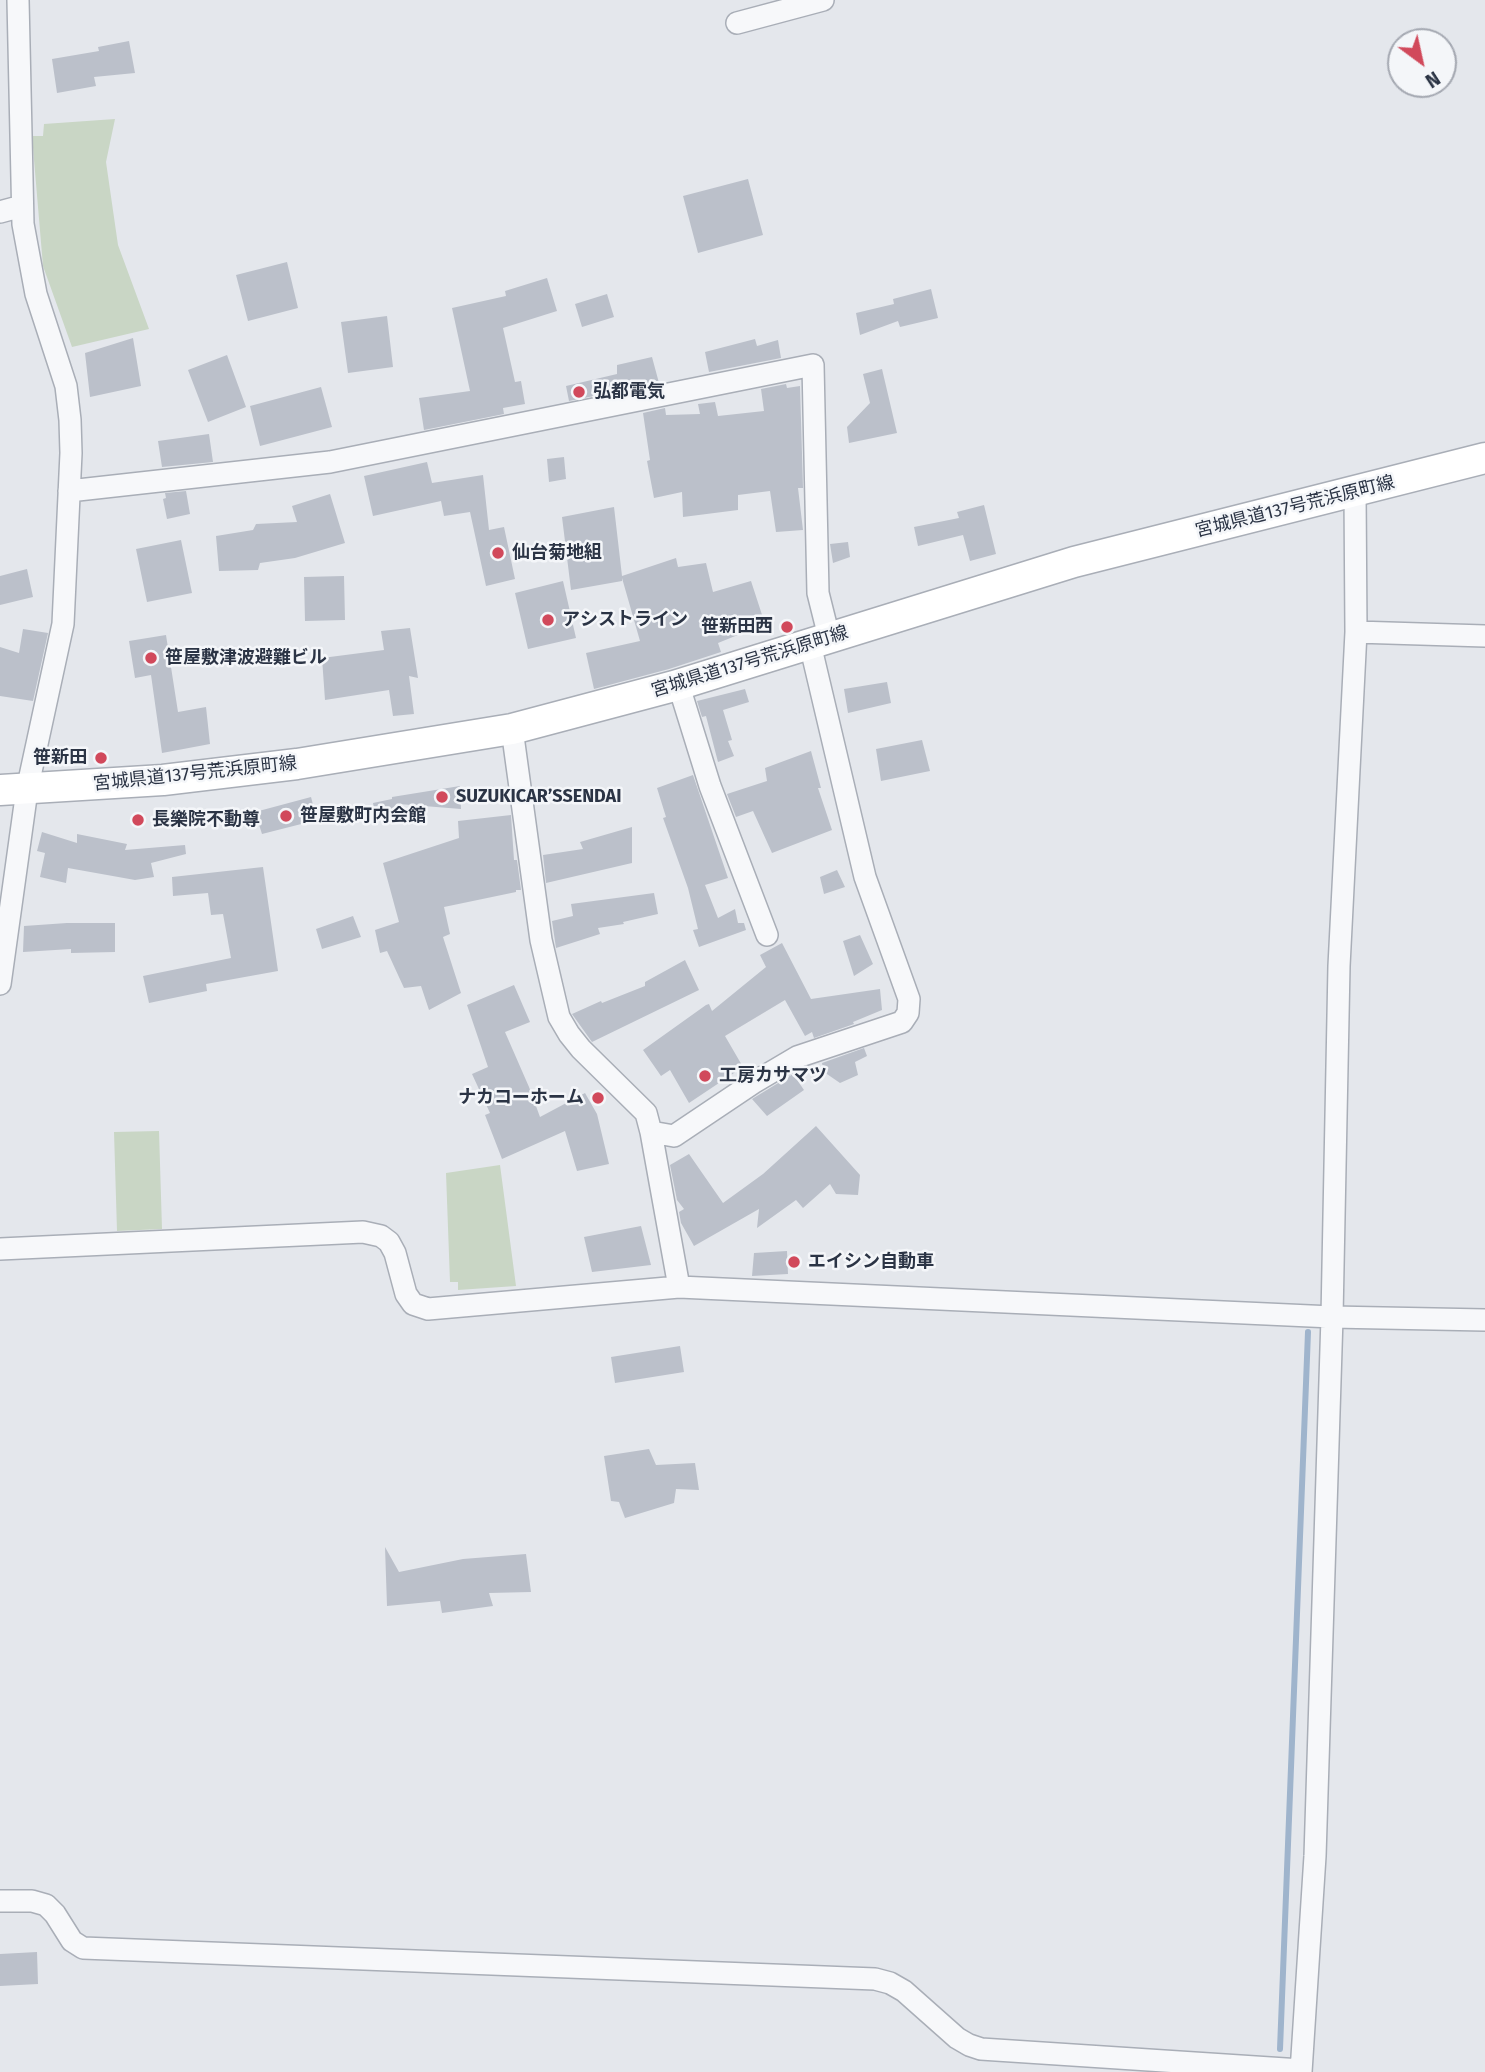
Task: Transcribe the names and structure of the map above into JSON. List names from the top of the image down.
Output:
{
  "streets": {
    "main road": ["宮城県道137号荒浜原町線"]
  },
  "places": [
    "弘都電気",
    "仙台菊地組",
    "アシストライン",
    "笹新田西",
    "笹屋敷津波避難ビル",
    "笹新田",
    "SUZUKICAR’SSENDAI",
    "笹屋敷町内会館",
    "長樂院不動尊",
    "工房カサマツ",
    "ナカコーホーム",
    "エイシン自動車"
  ],
  "north": "bottom right"
}
